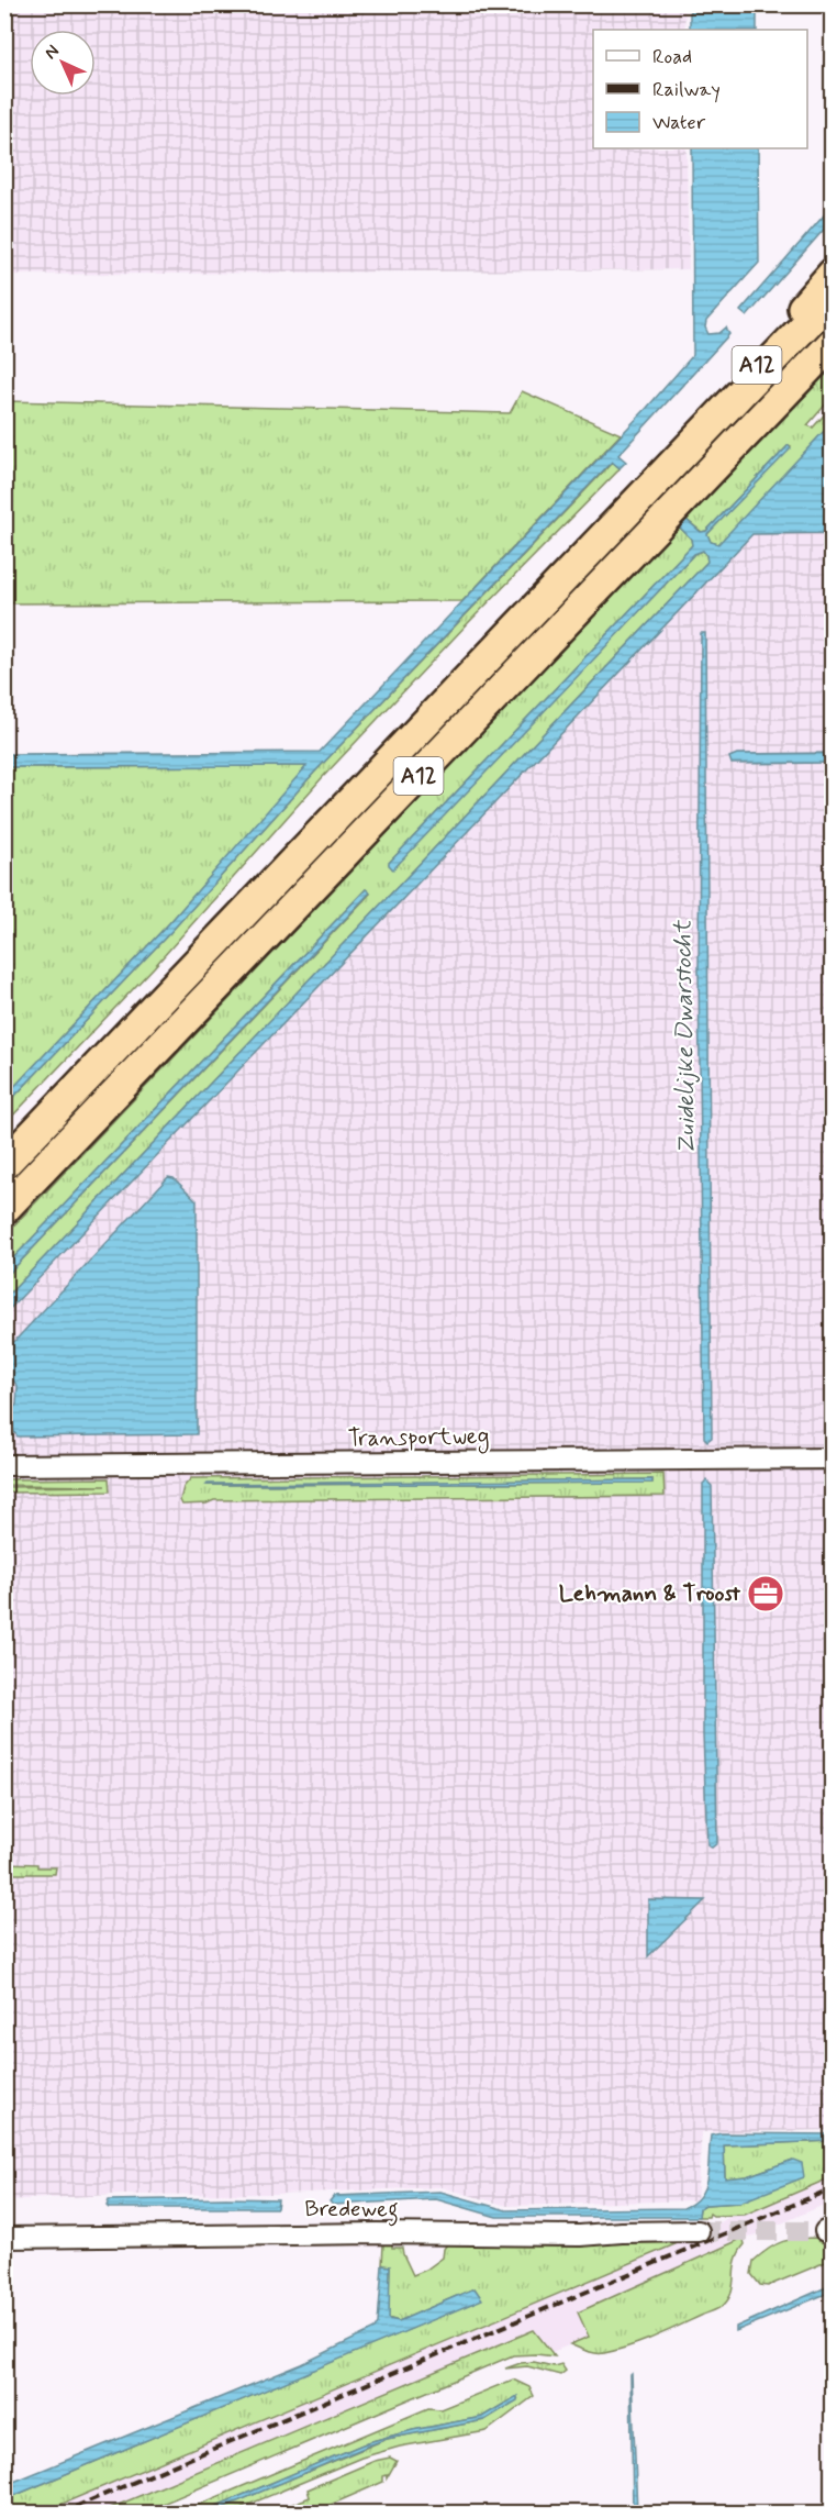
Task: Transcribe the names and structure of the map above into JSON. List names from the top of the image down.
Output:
{
  "streets": {
    "highway": ["A12"],
    "street": ["Transportweg", "Bredeweg"]
  },
  "water": ["Zuidelijke Dwarstocht"],
  "places": {
    "office": ["Lehmann & Troost"]
  },
  "legend": ["Road", "Railway", "Water"],
  "north": "top left"
}
